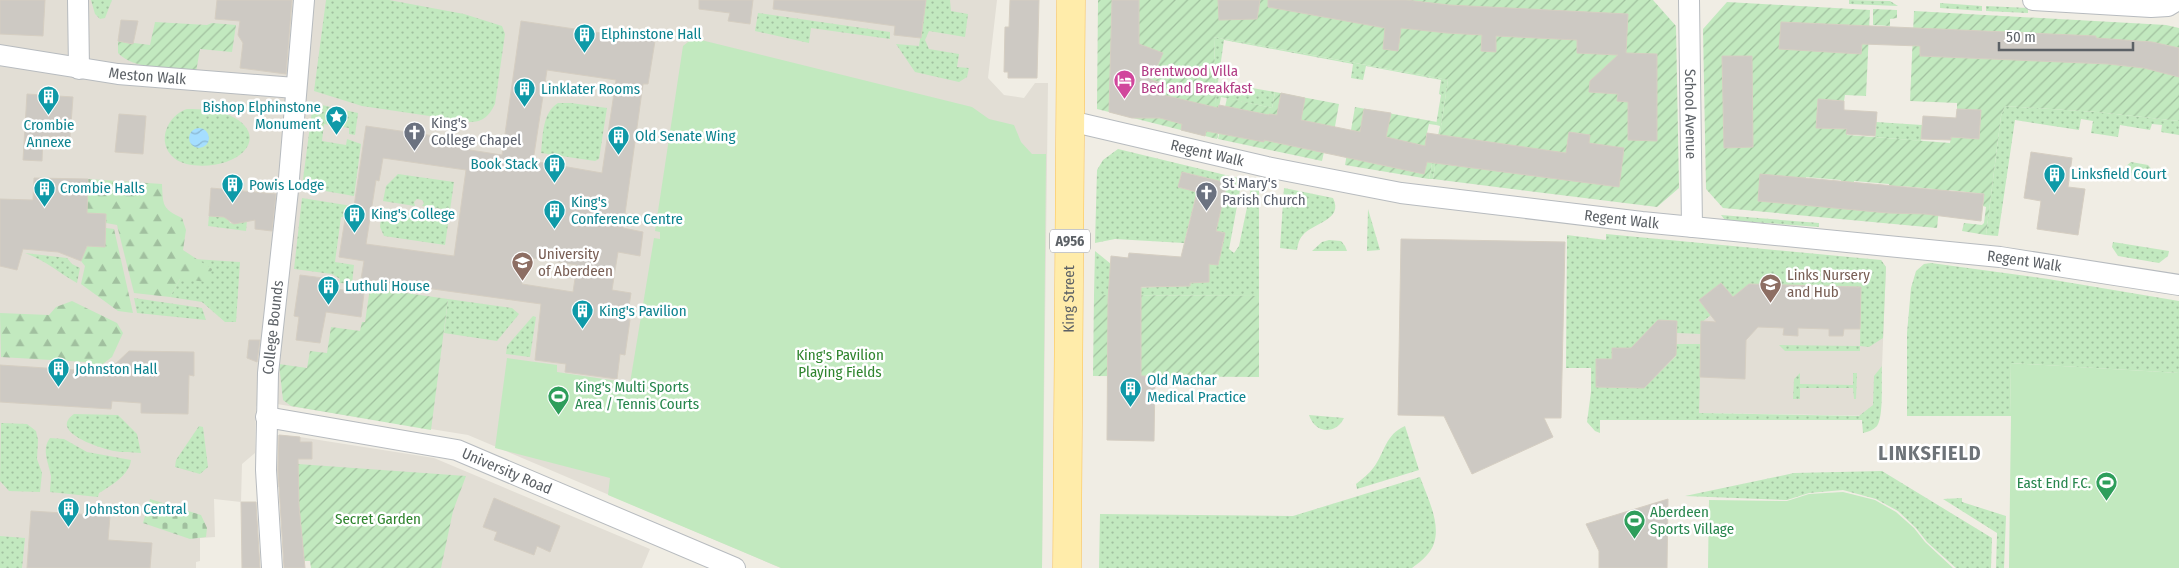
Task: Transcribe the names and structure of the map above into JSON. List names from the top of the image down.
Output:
{
  "streets": {
    "main road": ["A956", "King Street"],
    "street": [
      "Meston Walk",
      "School Avenue",
      "Regent Walk",
      "College Bounds",
      "University Road"
    ]
  },
  "crossings": [
    ["Meston Walk", "College Bounds"],
    ["School Avenue", "Regent Walk"],
    ["Regent Walk", "King Street"],
    ["College Bounds", "University Road"]
  ],
  "districts": ["LINKSFIELD"],
  "parks": ["King's Pavilion Playing Fields", "Secret Garden"],
  "places": {
    "building": [
      "Elphinstone Hall",
      "Linklater Rooms",
      "Crombie Annexe",
      "Old Senate Wing",
      "Book Stack",
      "Linksfield Court",
      "Powis Lodge",
      "Crombie Halls",
      "King's Conference Centre",
      "King's College",
      "Luthuli House",
      "King's Pavilion",
      "Johnston Hall",
      "Old Machar Medical Practice",
      "Johnston Central"
    ],
    "hotel": ["Brentwood Villa Bed and Breakfast"],
    "place": ["Bishop Elphinstone Monument"],
    "church": ["King's College Chapel", "St Mary's Parish Church"],
    "school or university": ["University of Aberdeen", "Links Nursery and Hub"],
    "sports": ["King's Multi Sports Area / Tennis Courts", "East End F.C.", "Aberdeen Sports Village"]
  },
  "scale_bar": "50 m"
}
